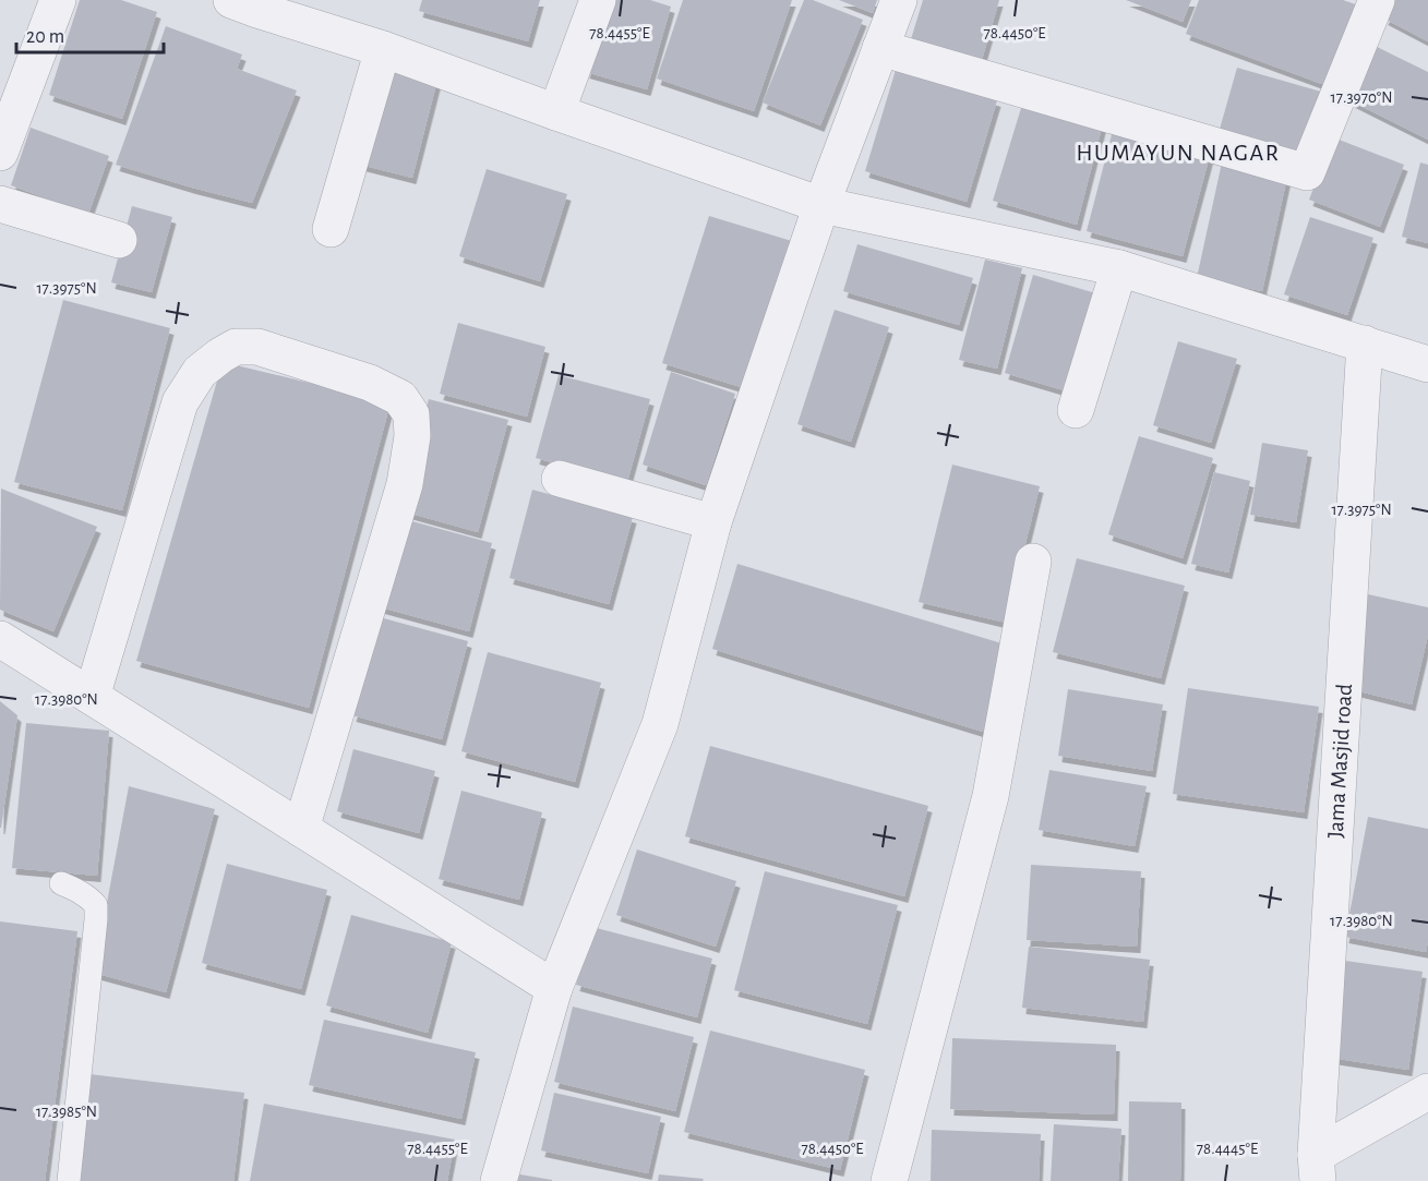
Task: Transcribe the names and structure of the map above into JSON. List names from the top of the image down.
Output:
{
  "streets": {
    "street": ["Jama Masjid road"]
  },
  "districts": ["HUMAYUN NAGAR"],
  "scale_bar": "20 m",
  "coordinates": [
    "78.4455°E",
    "78.4450°E",
    "17.3970°N",
    "17.3975°N",
    "17.3980°N",
    "17.3985°N",
    "78.4445°E"
  ]
}
